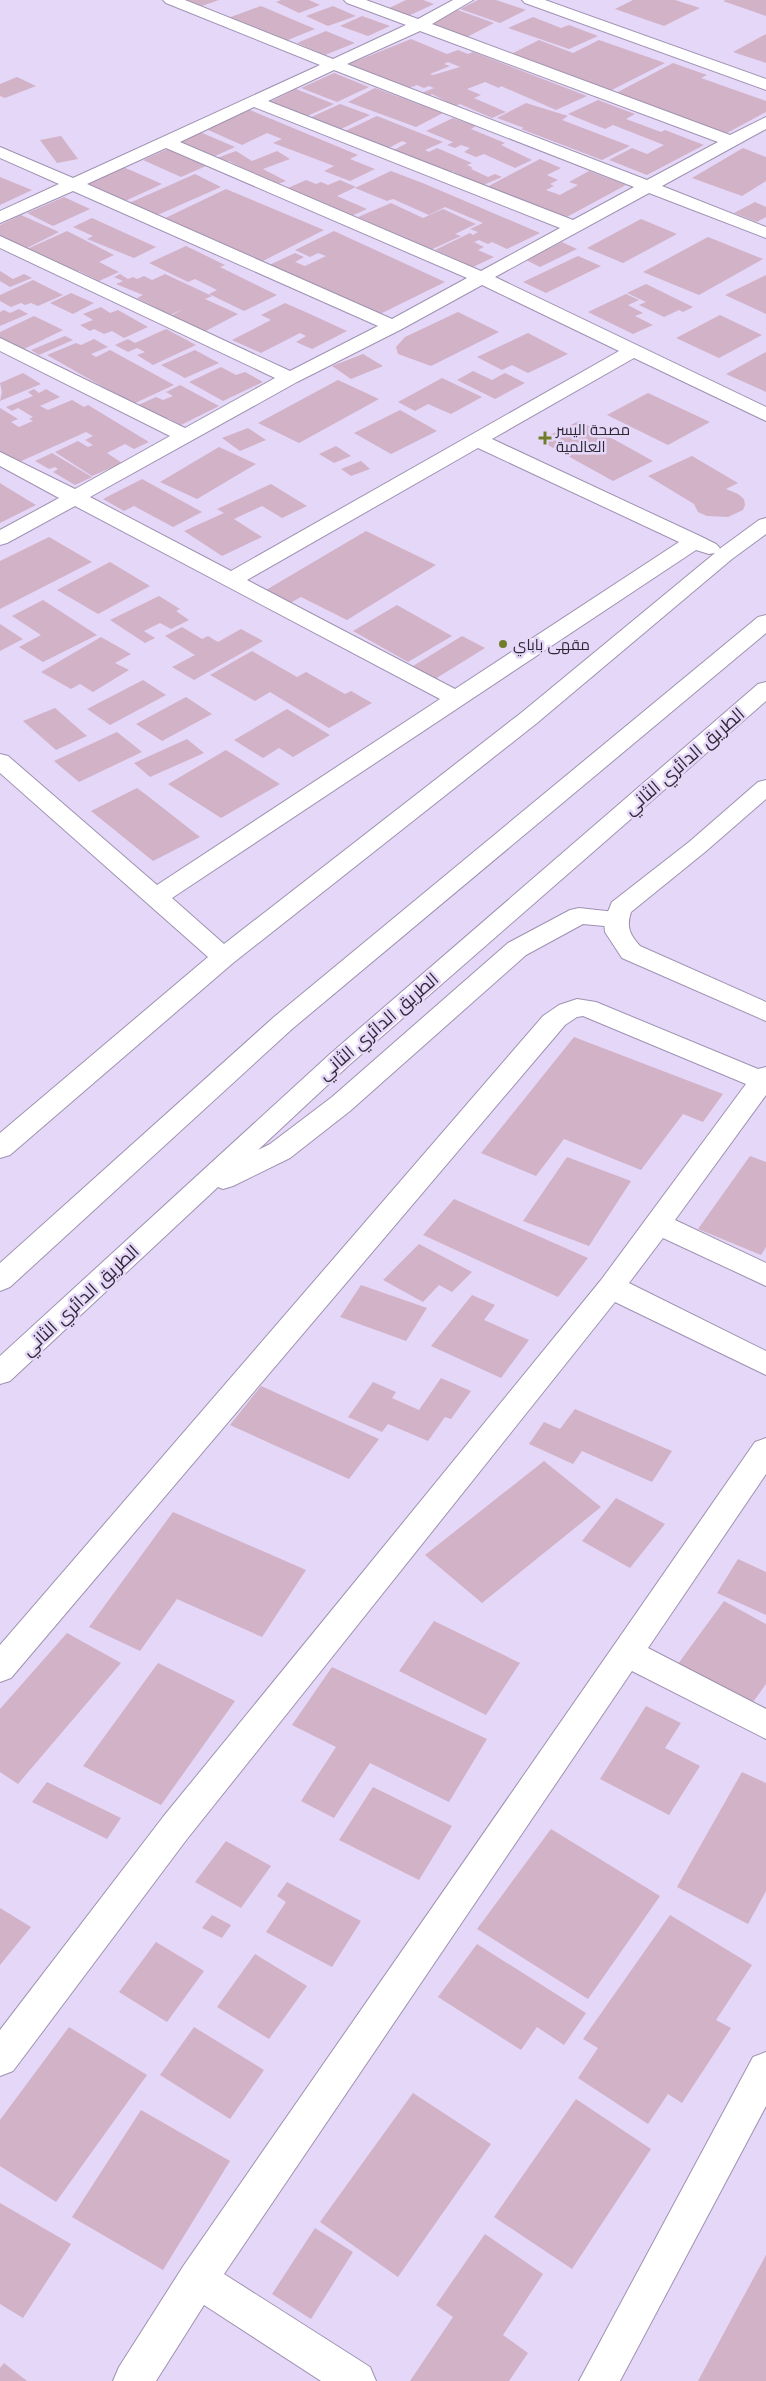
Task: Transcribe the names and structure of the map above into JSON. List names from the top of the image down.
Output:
{
  "streets": {
    "main road": ["الطريق الدائري الثاني"]
  },
  "places": {
    "health": ["مصحة اليسر العالمية"],
    "other": ["مقهى باباي"]
  }
}
